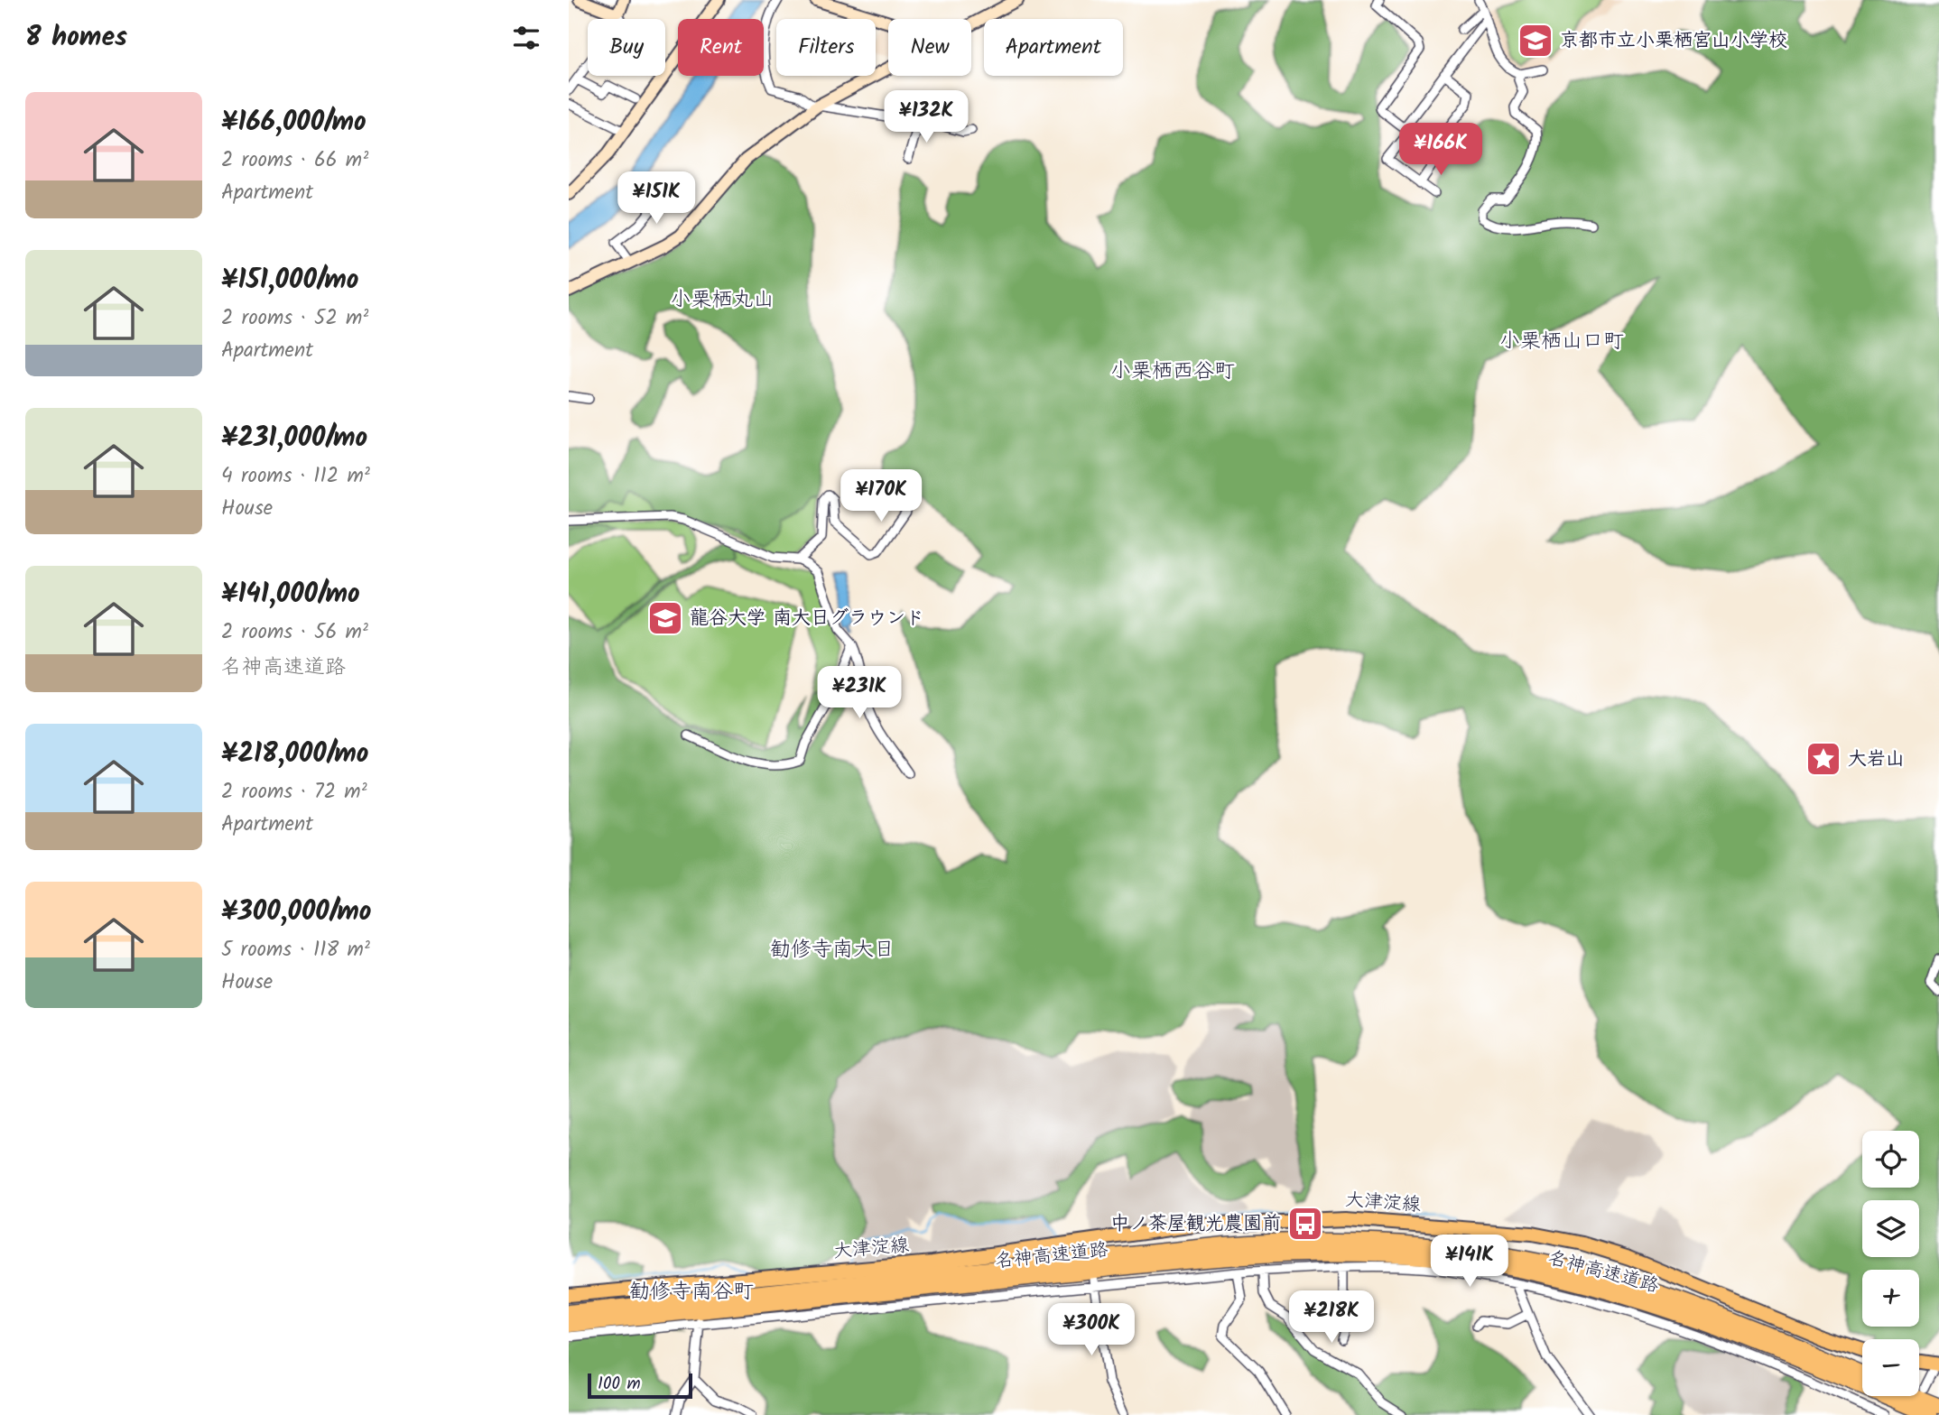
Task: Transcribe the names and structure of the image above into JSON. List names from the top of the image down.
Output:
{
  "streets": {
    "highway": ["名神高速道路"],
    "main road": ["大津淀線"]
  },
  "districts": [
    "小栗栖丸山",
    "小栗栖山口町",
    "小栗栖西谷町",
    "勧修寺南大日",
    "勧修寺南谷町"
  ],
  "places": {
    "school or university": ["京都市立小栗栖宮山小学校", "龍谷大学 南大日グラウンド"],
    "place": ["大岩山"],
    "bus stop": ["中ノ茶屋観光農園前"]
  },
  "scale_bar": "100 m",
  "page": {
    "heading": "8 homes",
    "chip": [
      "Buy",
      "Rent",
      "Filters",
      "New",
      "Apartment"
    ],
    "list": [
      {
        "name": "¥166,000/mo",
        "note": "2 rooms · 66 m² · Apartment"
      },
      {
        "name": "¥151,000/mo",
        "note": "2 rooms · 52 m² · Apartment"
      },
      {
        "name": "¥231,000/mo",
        "note": "4 rooms · 112 m² · House"
      },
      {
        "name": "¥141,000/mo",
        "note": "2 rooms · 56 m² · 名神高速道路"
      },
      {
        "name": "¥218,000/mo",
        "note": "2 rooms · 72 m² · Apartment"
      },
      {
        "name": "¥300,000/mo",
        "note": "5 rooms · 118 m² · House"
      }
    ],
    "price": [
      "¥132K",
      "¥166K",
      "¥151K",
      "¥170K",
      "¥231K",
      "¥141K",
      "¥218K",
      "¥300K"
    ],
    "map_buttons": ["+", "−"],
    "scale": "100 m"
  }
}
